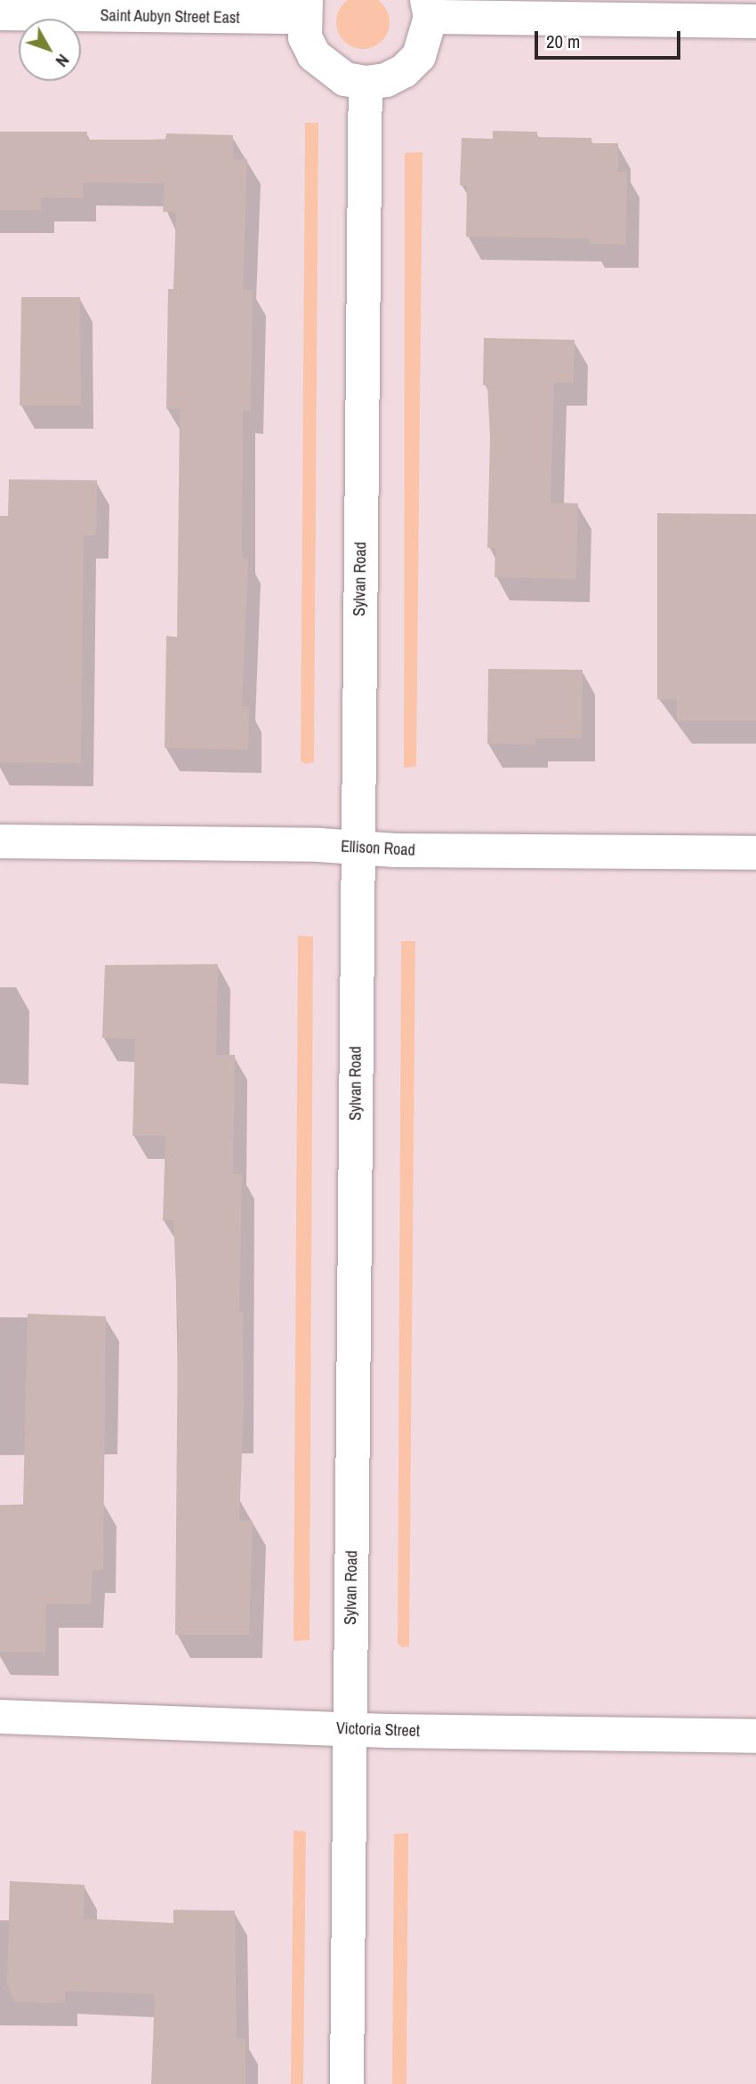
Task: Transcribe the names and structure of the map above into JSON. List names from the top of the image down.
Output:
{
  "streets": {
    "street": [
      "Saint Aubyn Street East",
      "Sylvan Road",
      "Ellison Road",
      "Victoria Street"
    ]
  },
  "crossings": [
    ["Sylvan Road", "Ellison Road"],
    ["Sylvan Road", "Victoria Street"]
  ],
  "scale_bar": "20 m",
  "north": "bottom right"
}
